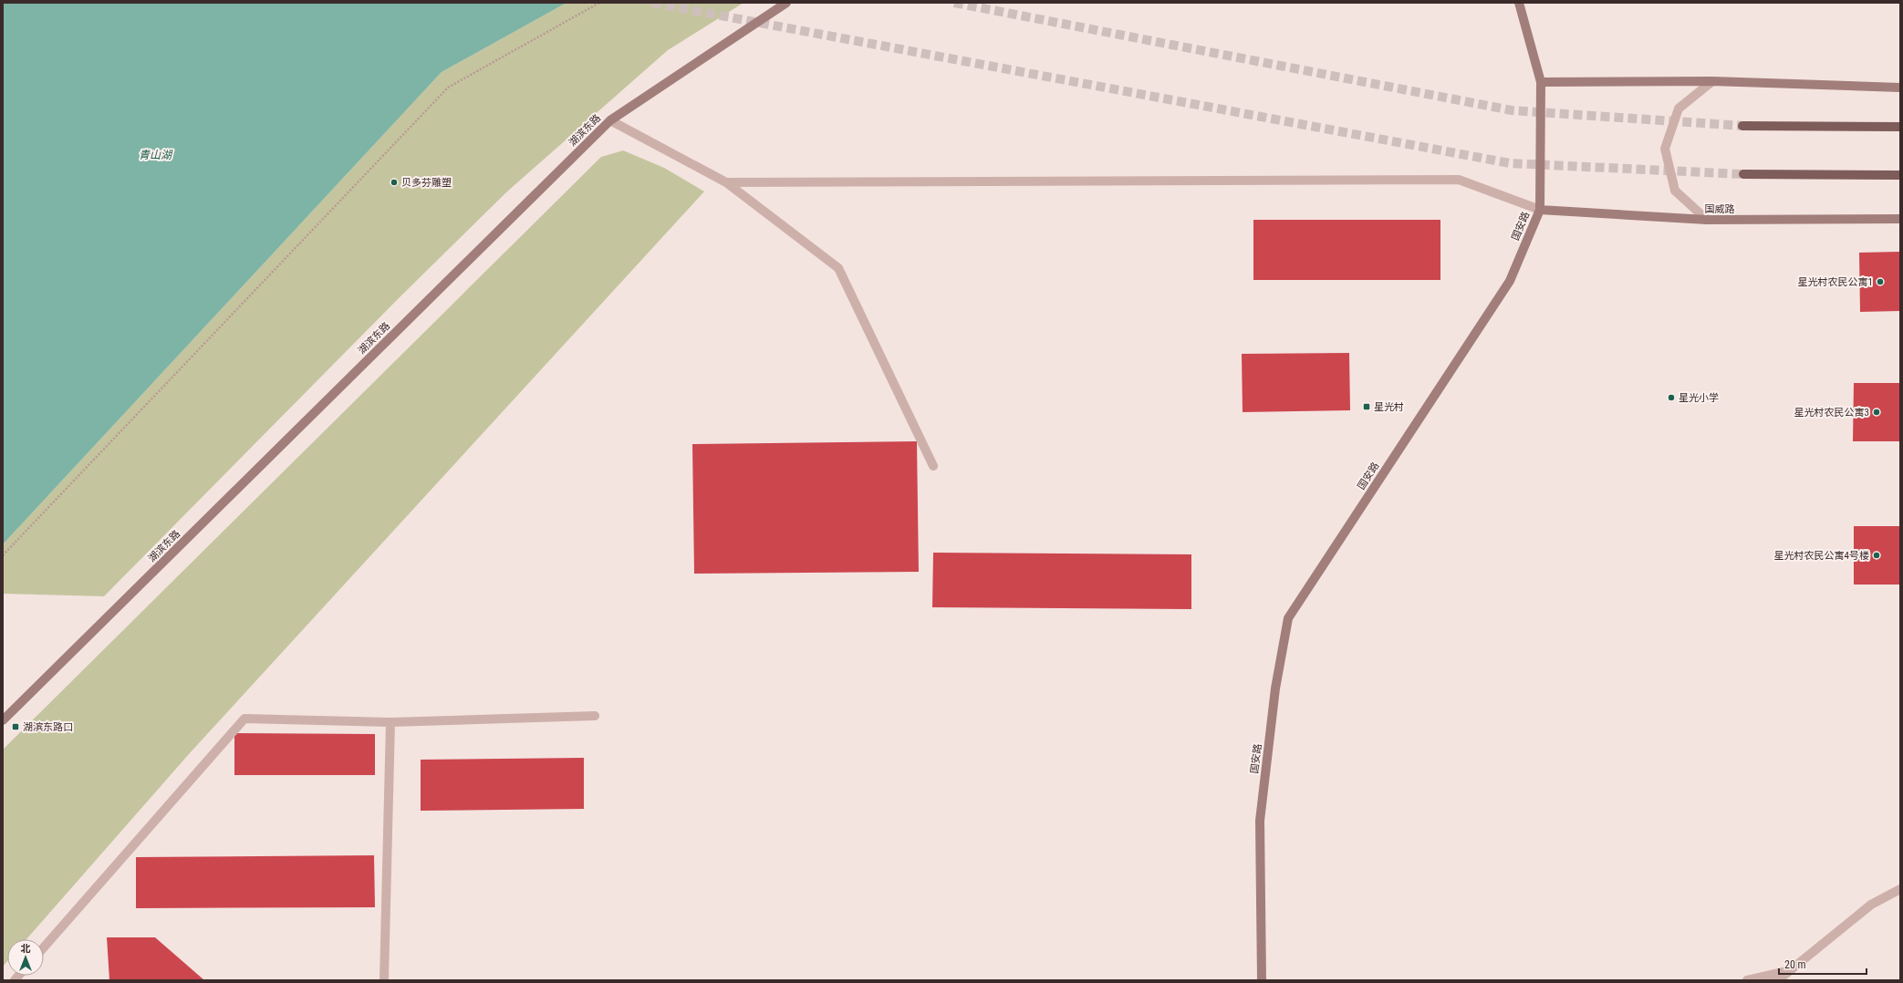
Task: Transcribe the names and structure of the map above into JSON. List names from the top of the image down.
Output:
{
  "streets": {
    "street": ["湖滨东路", "国威路", "国安路"]
  },
  "crossings": [
    ["国威路", "国安路"]
  ],
  "water": ["青山湖"],
  "places": {
    "other": [
      "贝多芬雕塑",
      "星光村农民公寓1",
      "星光小学",
      "星光村农民公寓3",
      "星光村农民公寓4号楼"
    ],
    "transit": ["星光村", "湖滨东路口"]
  },
  "scale_bar": "20 m",
  "north": "top"
}
